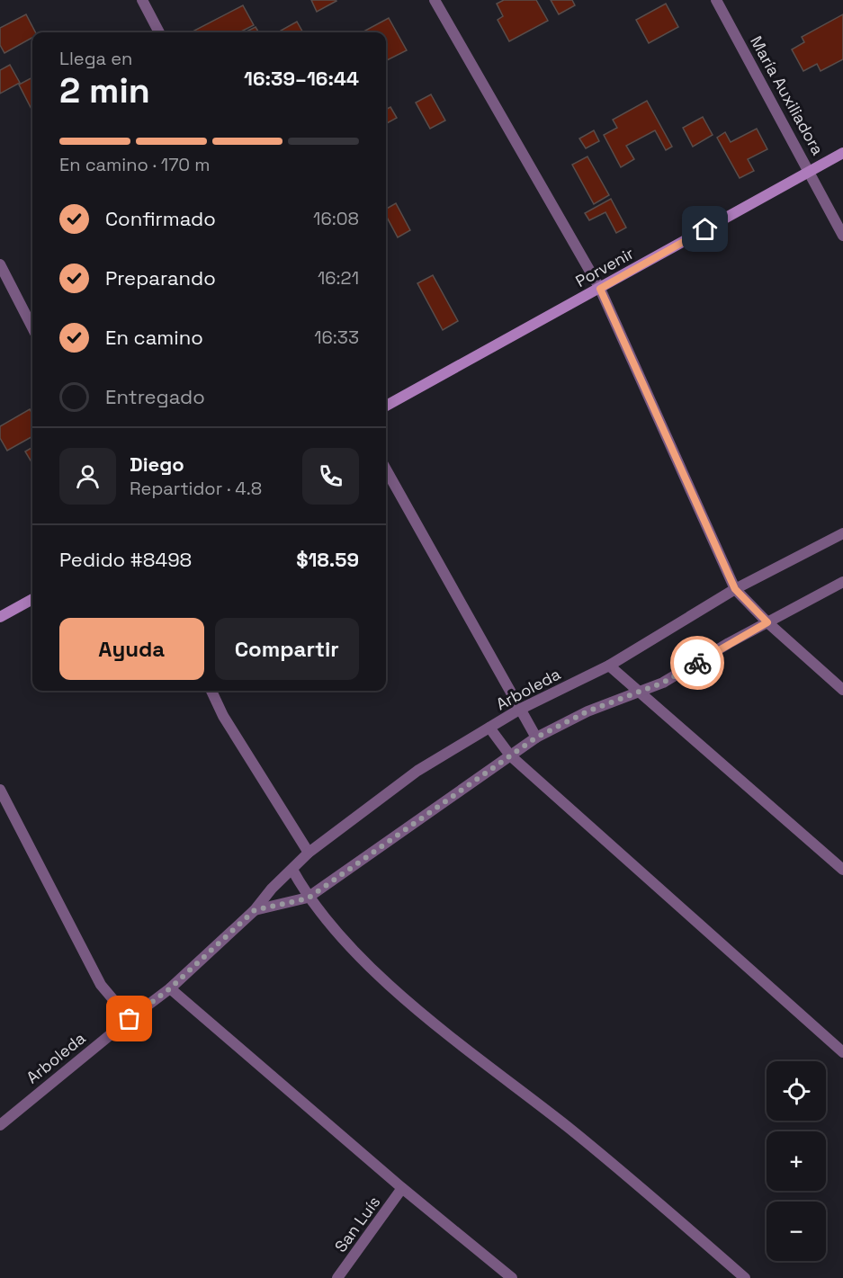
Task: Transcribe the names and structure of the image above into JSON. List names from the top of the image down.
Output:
{
  "streets": {
    "street": [
      "María Auxiliadora",
      "Porvenir",
      "Arboleda",
      "San Luís"
    ]
  },
  "crossings": [
    ["María Auxiliadora", "Porvenir"]
  ],
  "page": {
    "heading": ["2 min", "Llega en", "16:39–16:44"],
    "panel": [
      "Diego",
      "Repartidor · 4.8",
      "Pedido #8498",
      "$18.59"
    ],
    "bar": "En camino · 170 m",
    "list": [
      ["Confirmado", "16:08"],
      ["Preparando", "16:21"],
      ["En camino", "16:33"],
      "Entregado"
    ],
    "buttons": ["Ayuda", "Compartir"],
    "map_buttons": ["+", "−"]
  }
}
